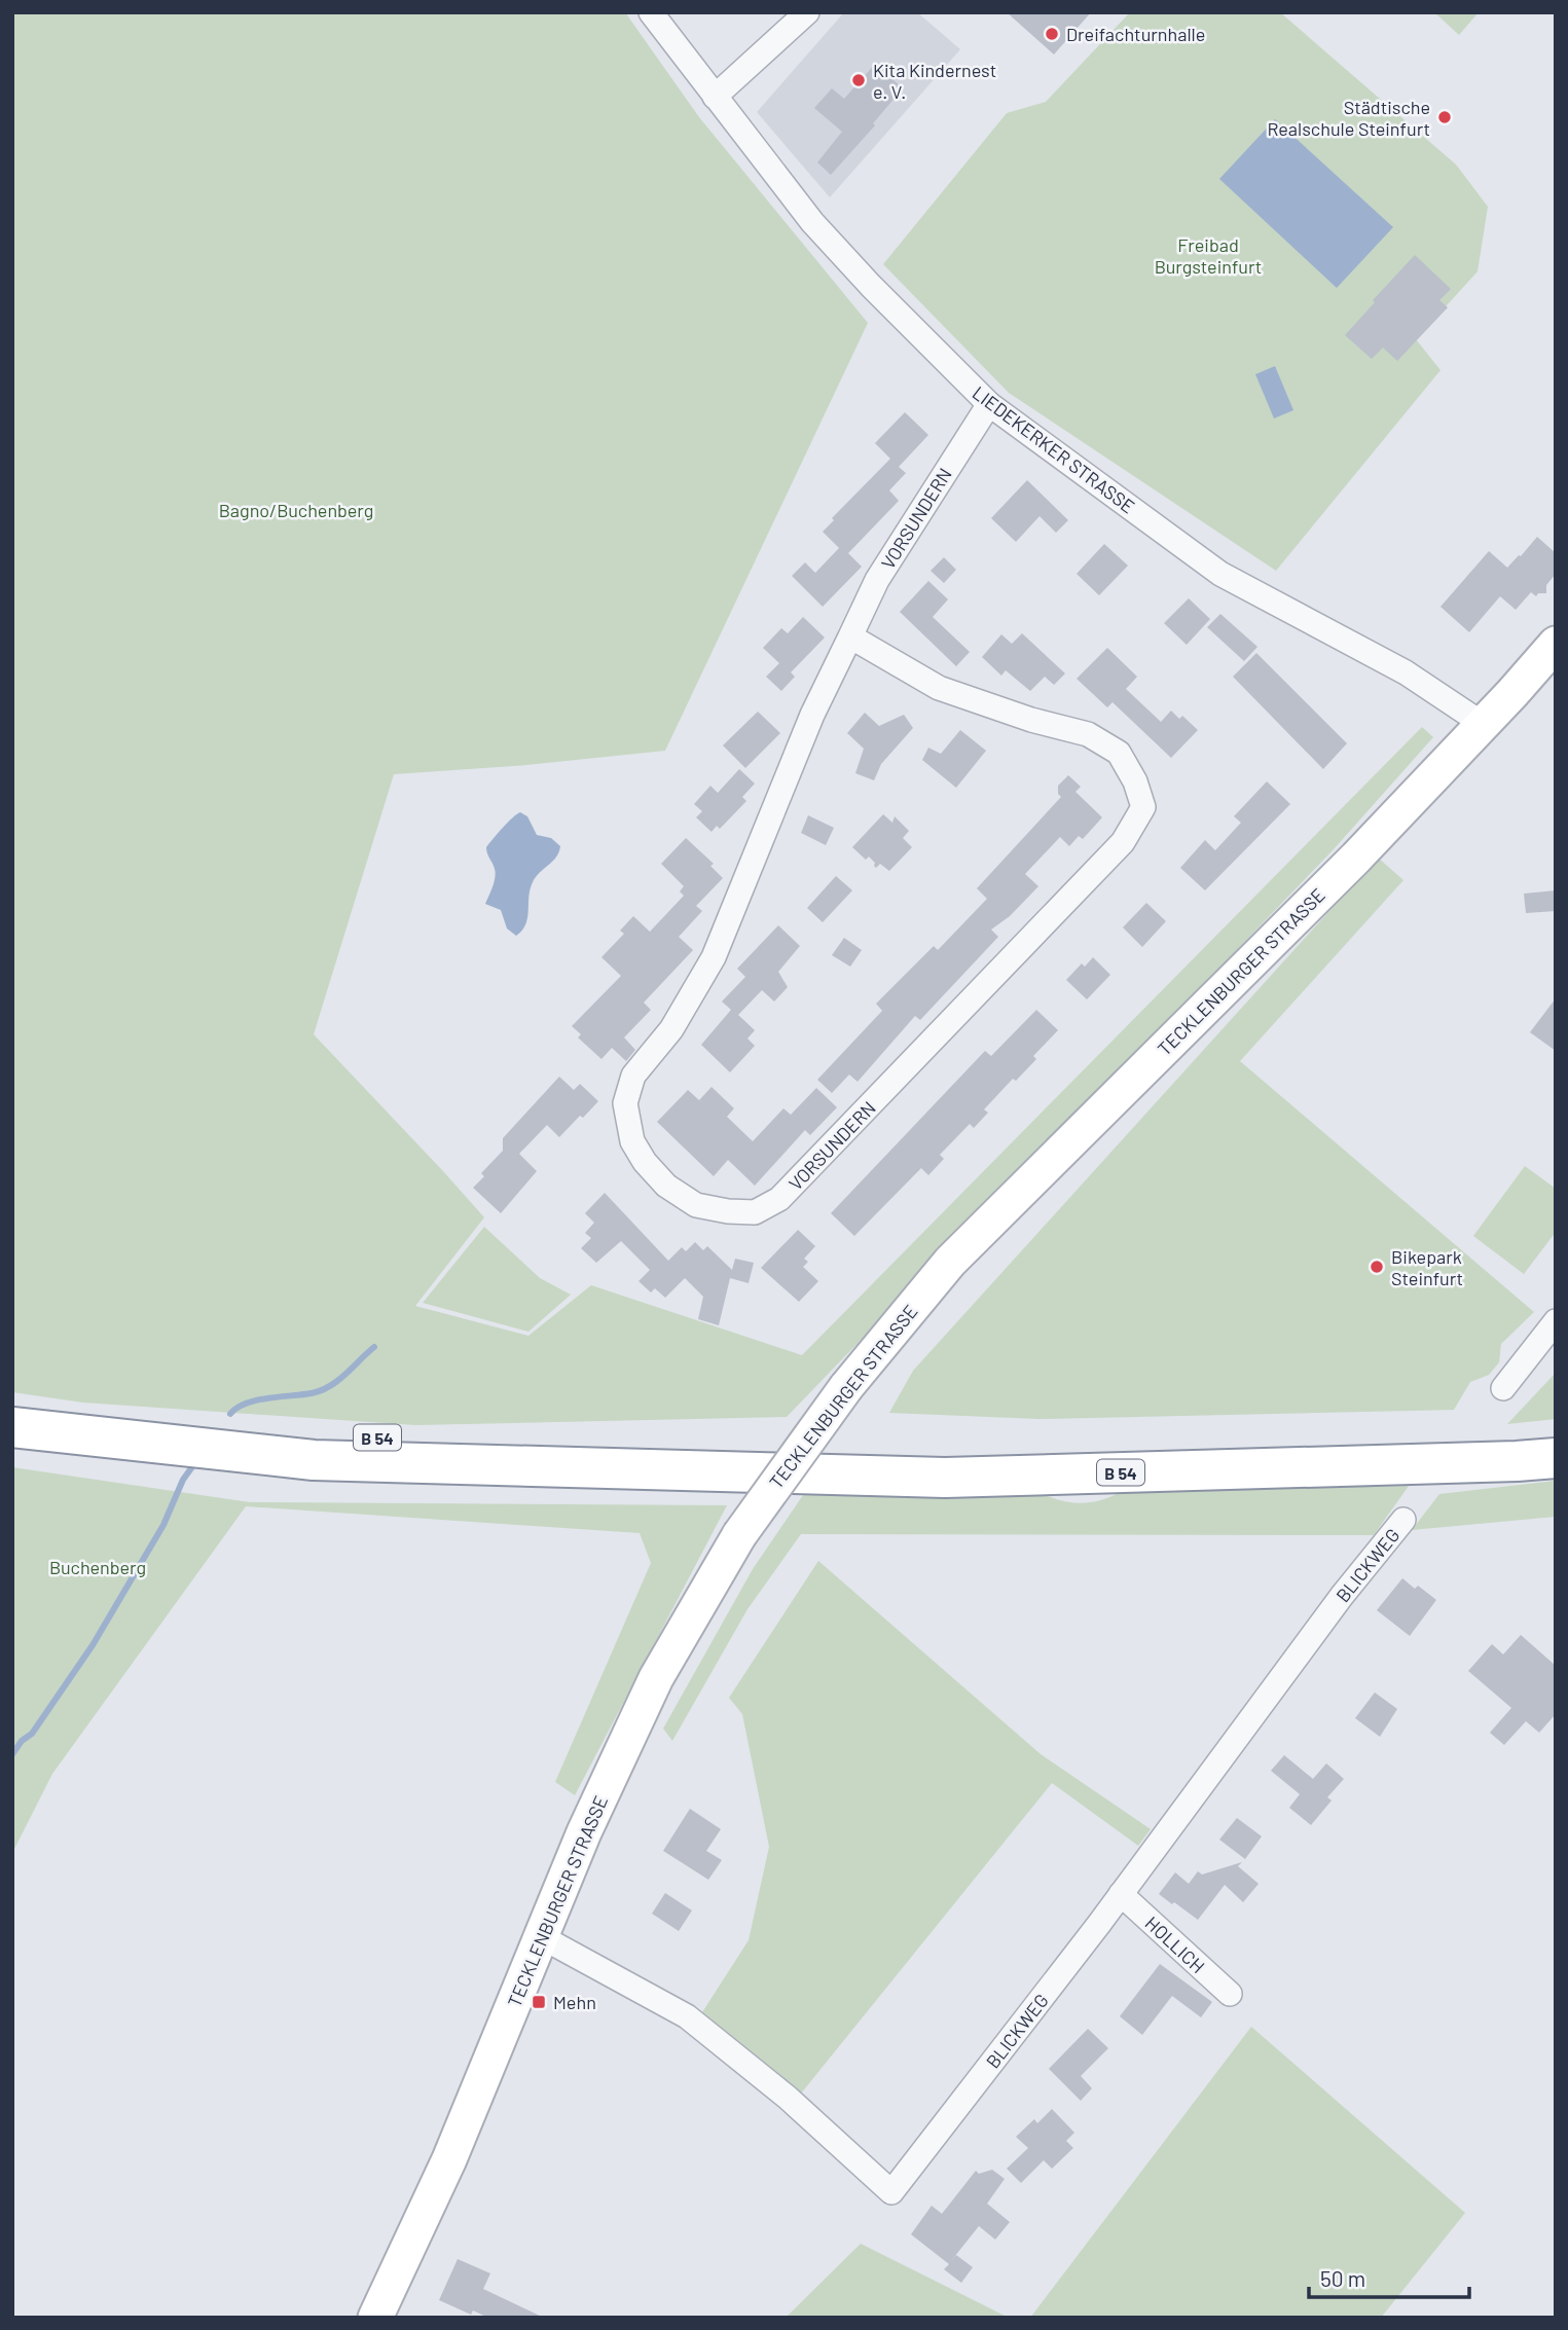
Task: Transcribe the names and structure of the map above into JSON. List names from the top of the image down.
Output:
{
  "streets": {
    "highway": ["B 54"],
    "main road": ["TECKLENBURGER STRASSE"],
    "street": [
      "LIEDEKERKER STRASSE",
      "VORSUNDERN",
      "BLICKWEG",
      "HOLLICH"
    ]
  },
  "crossings": [
    ["LIEDEKERKER STRASSE", "VORSUNDERN"],
    ["LIEDEKERKER STRASSE", "TECKLENBURGER STRASSE"],
    ["TECKLENBURGER STRASSE", "BLICKWEG"],
    ["BLICKWEG", "HOLLICH"]
  ],
  "parks": ["Freibad Burgsteinfurt", "Bagno/Buchenberg", "Buchenberg"],
  "places": {
    "other": [
      "Dreifachturnhalle",
      "Kita Kindernest e. V.",
      "Städtische Realschule Steinfurt",
      "Bikepark Steinfurt"
    ],
    "transit": ["Mehn"]
  },
  "scale_bar": "50 m"
}
